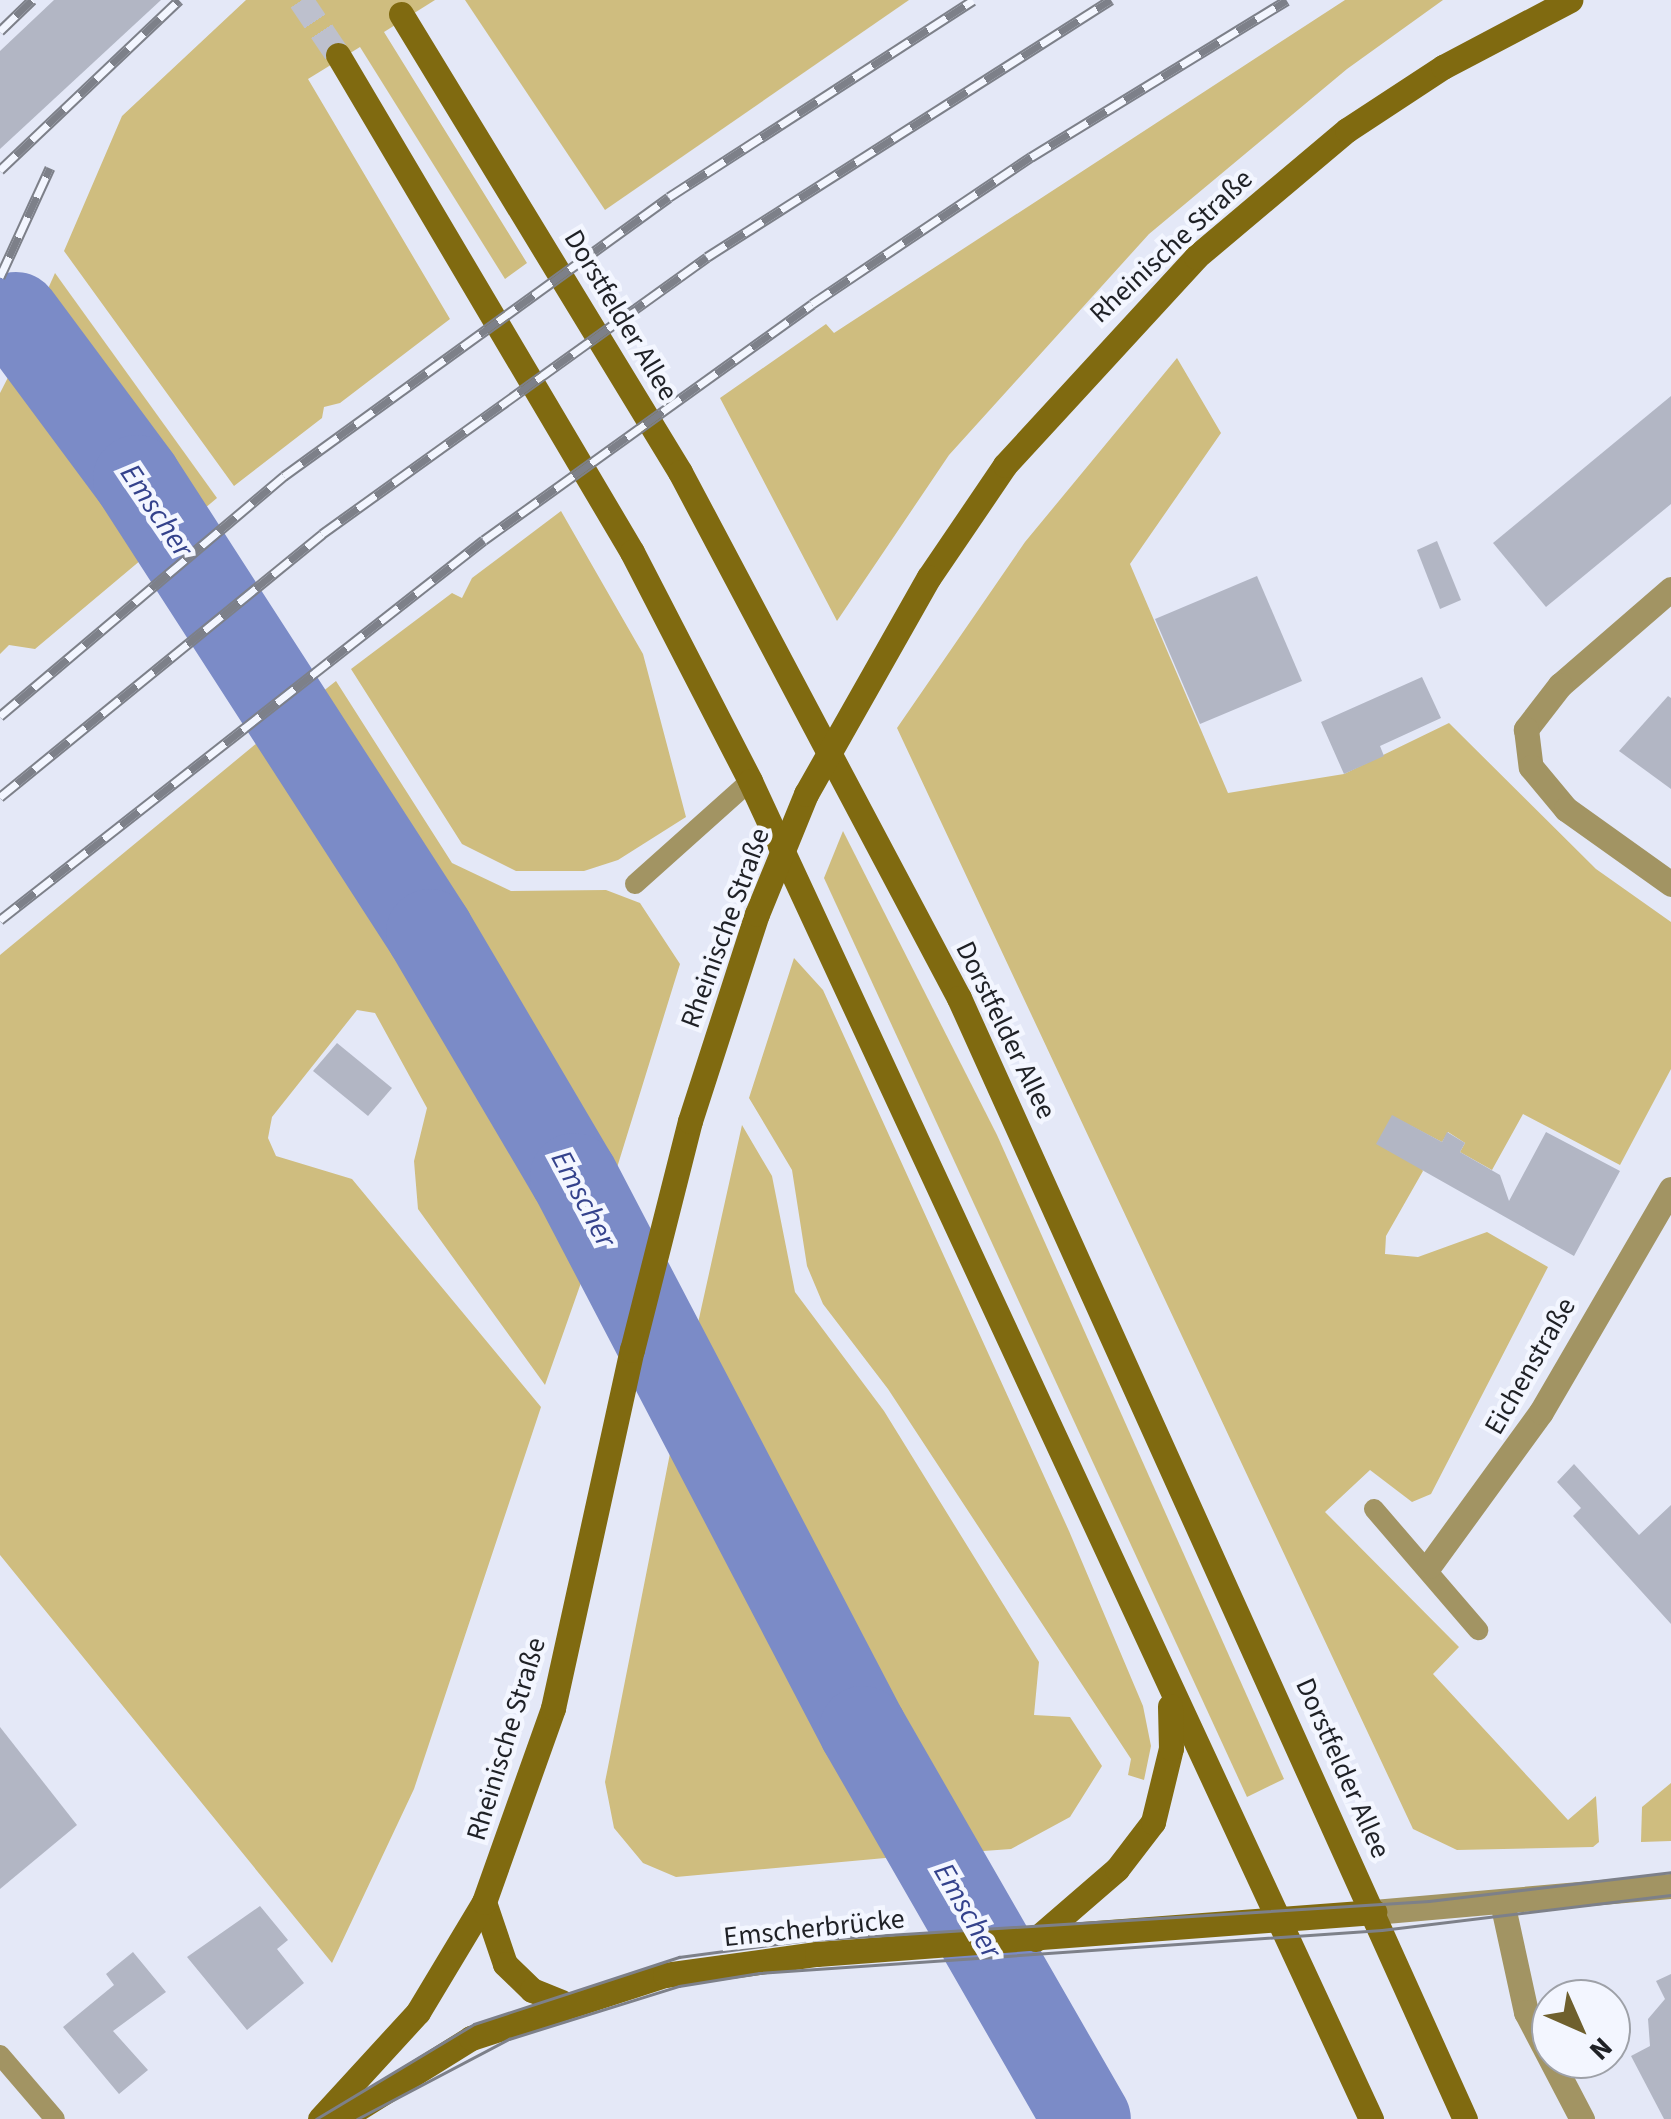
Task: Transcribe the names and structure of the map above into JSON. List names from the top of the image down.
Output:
{
  "streets": {
    "main road": ["Rheinische Straße", "Dorstfelder Allee", "Emscherbrücke"],
    "street": ["Eichenstraße"]
  },
  "crossings": [
    ["Dorstfelder Allee", "Emscherbrücke"]
  ],
  "water": ["Emscher"],
  "north": "bottom right"
}
